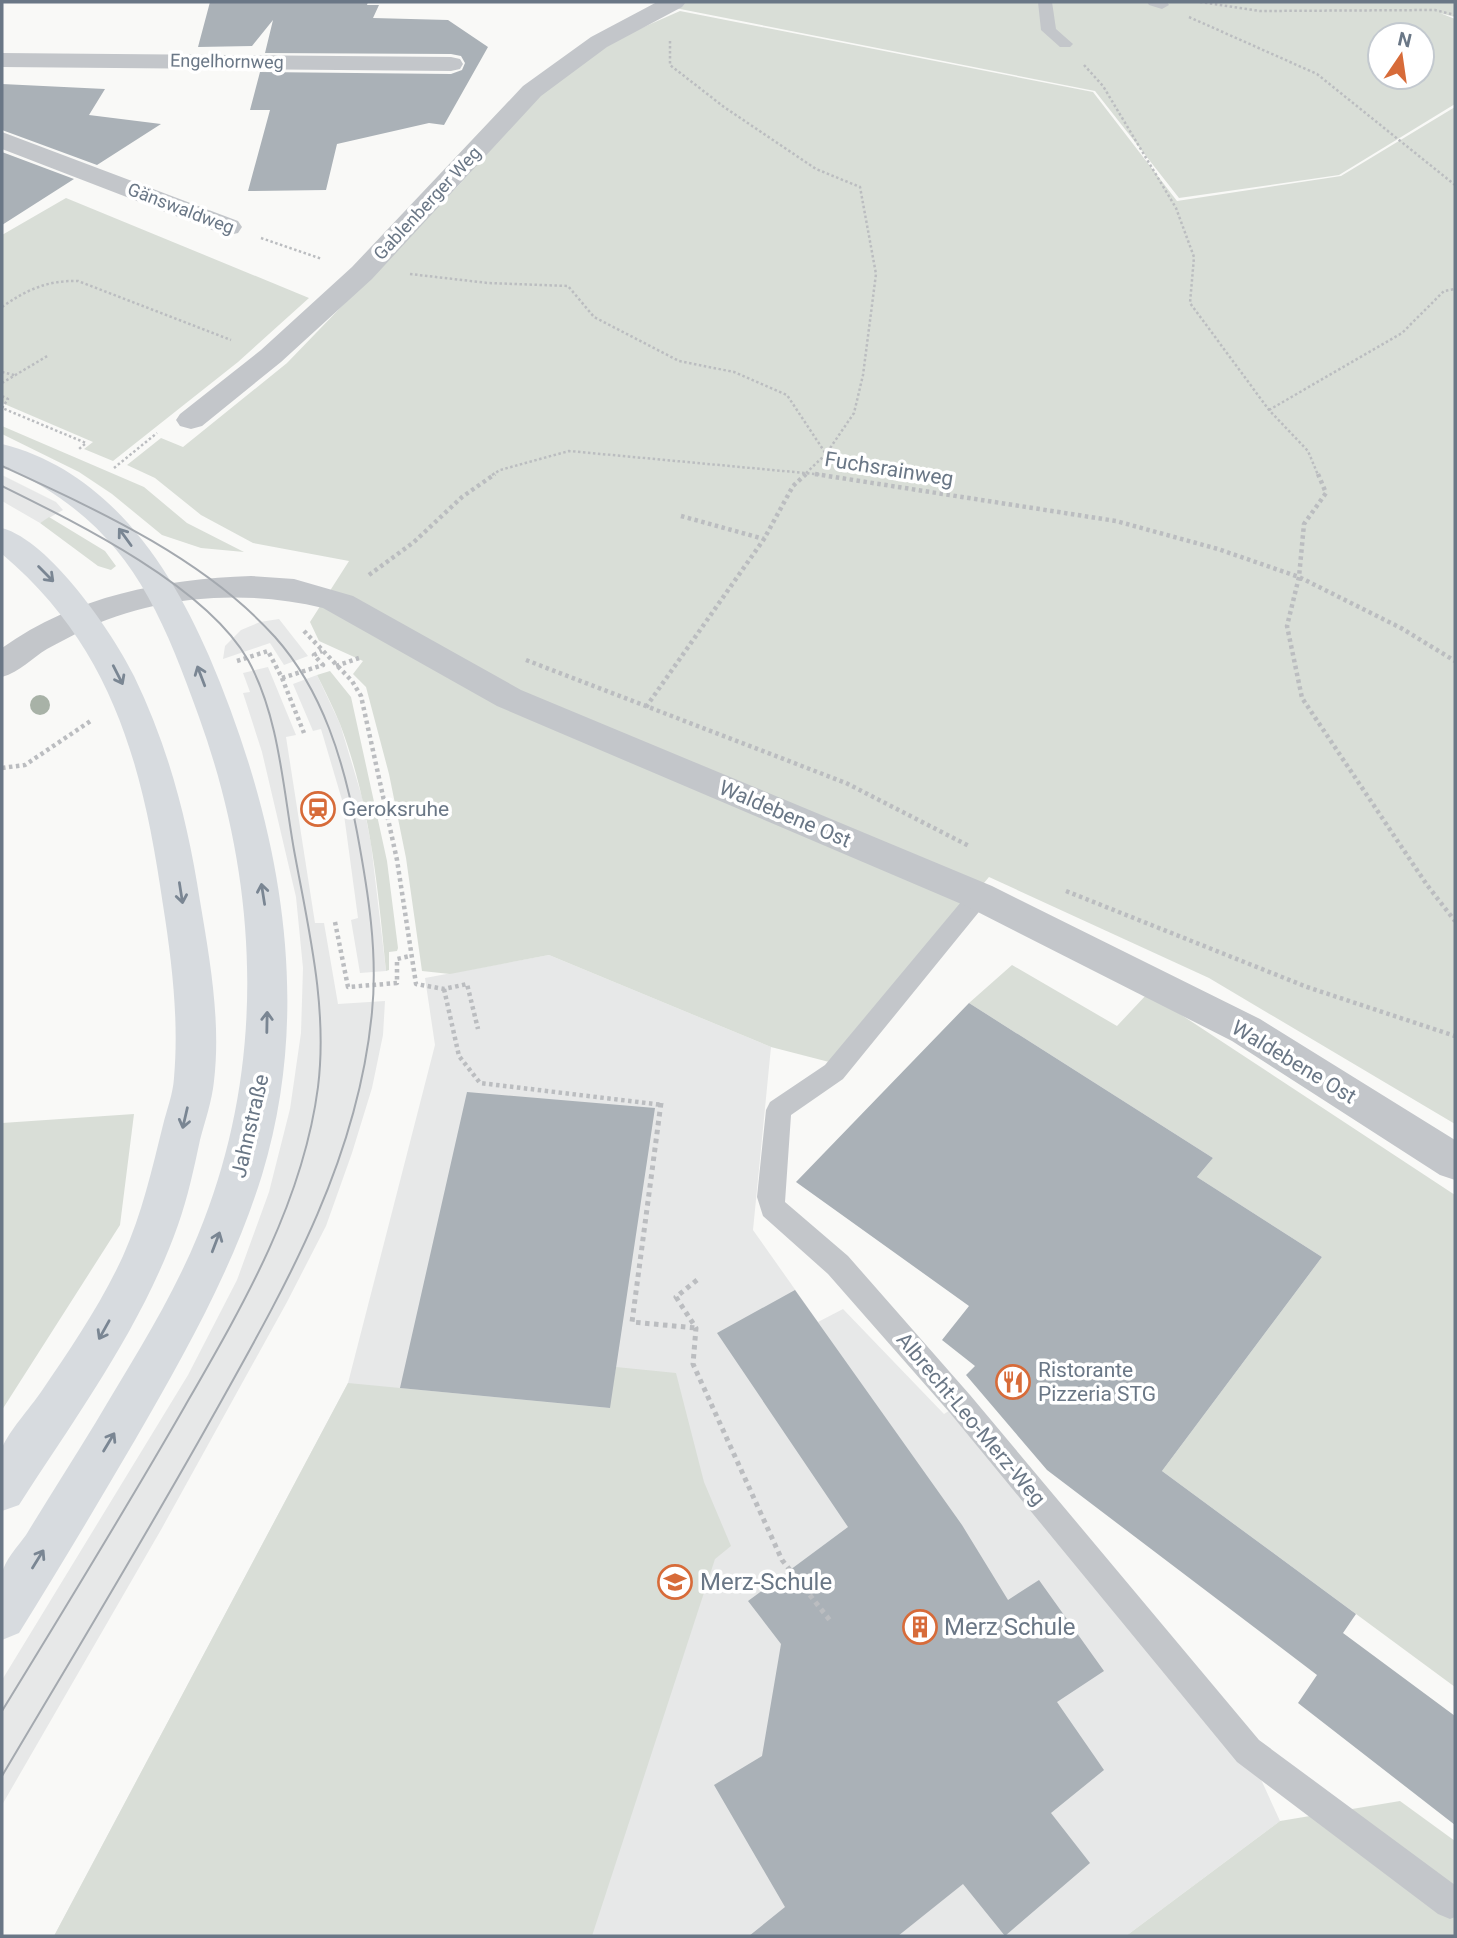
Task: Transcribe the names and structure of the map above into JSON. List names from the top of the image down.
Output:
{
  "streets": {
    "main road": ["Jahnstraße"],
    "street": [
      "Engelhornweg",
      "Gablenberger Weg",
      "Gänswaldweg",
      "Waldebene Ost"
    ],
    "lane": ["Albrecht-Leo-Merz-Weg"],
    "path": ["Fuchsrainweg"]
  },
  "crossings": [
    ["Gablenberger Weg", "Gänswaldweg"],
    ["Fuchsrainweg", "Waldebene Ost"],
    ["Waldebene Ost", "Jahnstraße"],
    ["Waldebene Ost", "Albrecht-Leo-Merz-Weg"]
  ],
  "places": {
    "station": ["Geroksruhe"],
    "restaurant": ["Ristorante Pizzeria STG"],
    "school or university": ["Merz-Schule"],
    "building": ["Merz Schule"]
  },
  "north": "top"
}
